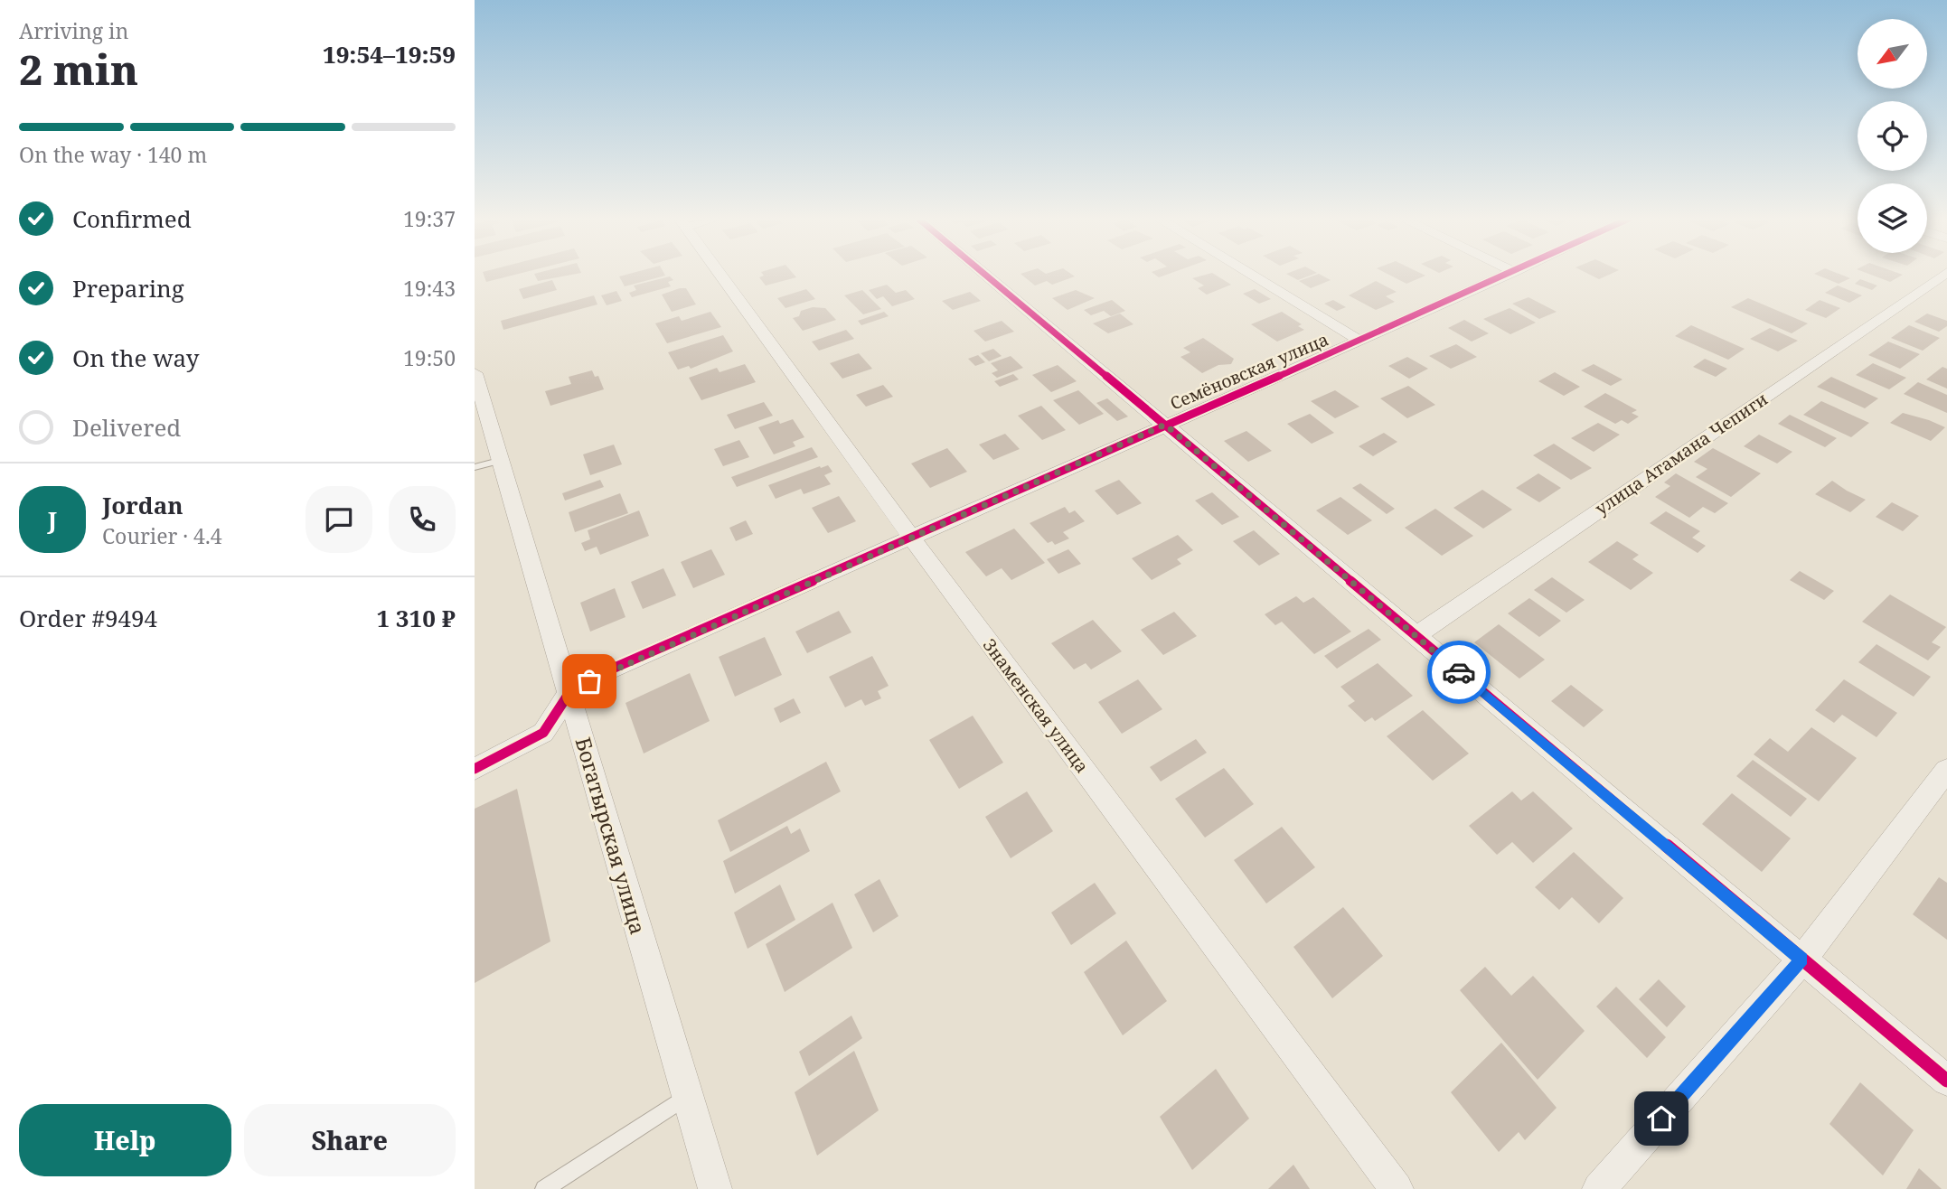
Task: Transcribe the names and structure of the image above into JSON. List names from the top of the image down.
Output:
{
  "streets": {
    "street": [
      "Семёновская улица",
      "улица Атамана Чепиги",
      "Знаменская улица",
      "Богатырская улица"
    ]
  },
  "crossings": [
    ["Семёновская улица", "Знаменская улица"],
    ["Семёновская улица", "Богатырская улица"]
  ],
  "north": "bottom left",
  "page": {
    "heading": ["2 min", "Arriving in", "19:54–19:59"],
    "panel": [
      "Jordan",
      "Courier · 4.4",
      "Order #9494",
      "1 310 ₽"
    ],
    "bar": "On the way · 140 m",
    "list": [
      ["Confirmed", "19:37"],
      ["Preparing", "19:43"],
      ["On the way", "19:50"],
      "Delivered"
    ],
    "round": "J",
    "buttons": ["Help", "Share"]
  }
}
